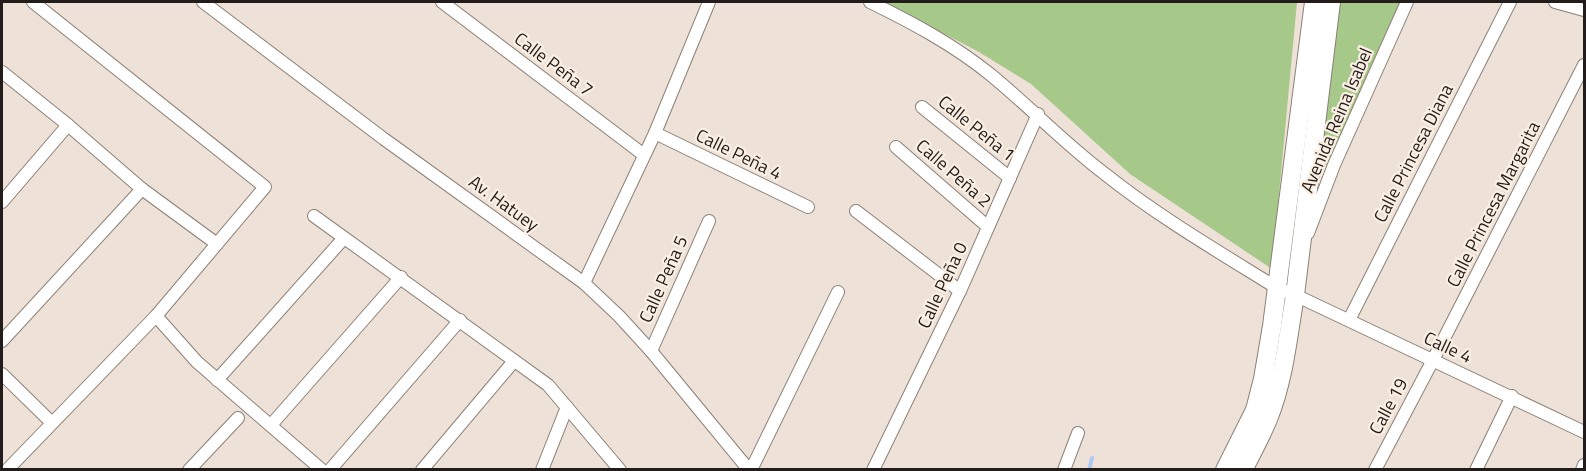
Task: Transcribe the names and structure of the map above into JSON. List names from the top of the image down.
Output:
{
  "streets": {
    "street": [
      "Calle Peña 7",
      "Avenida Reina Isabel",
      "Calle Peña 1",
      "Calle Princesa Diana",
      "Calle Peña 4",
      "Calle Peña 2",
      "Av. Hatuey",
      "Calle Princesa Margarita",
      "Calle Peña 5",
      "Calle Peña 0",
      "Calle 4",
      "Calle 19"
    ]
  },
  "crossings": [
    ["Calle Peña 1", "Calle Peña 0"],
    ["Calle Princesa Diana", "Calle 4"],
    ["Calle Peña 2", "Calle Peña 0"],
    ["Av. Hatuey", "Calle Peña 5"],
    ["Calle Princesa Margarita", "Calle 4"],
    ["Calle Princesa Margarita", "Calle 19"],
    ["Calle Peña 0", "Calle 4"],
    ["Calle 4", "Calle 19"]
  ]
}
